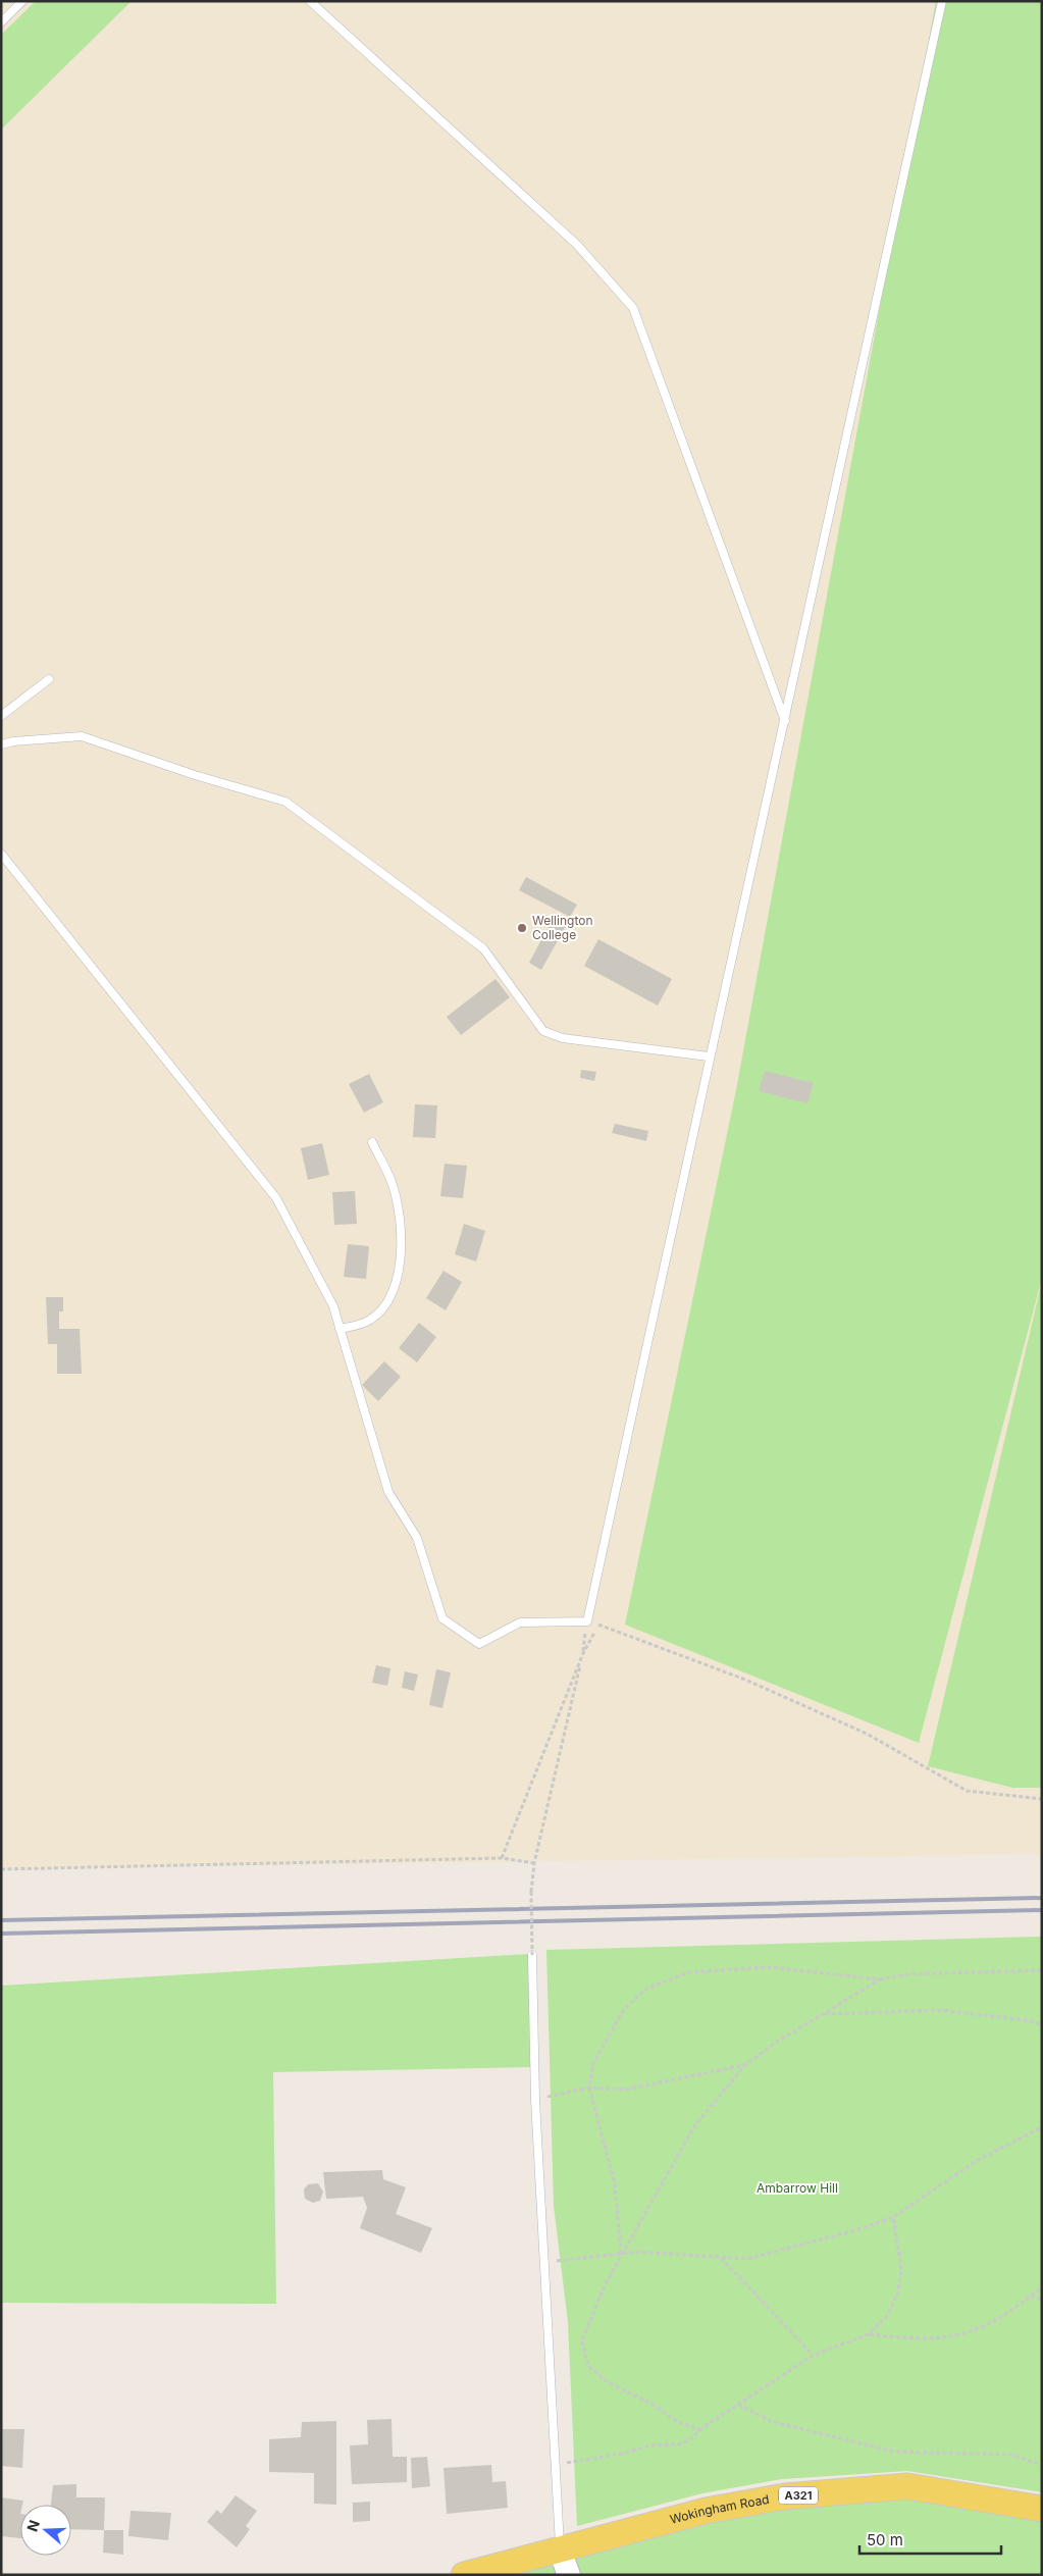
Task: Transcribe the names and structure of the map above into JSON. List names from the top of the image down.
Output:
{
  "streets": {
    "main road": ["A321", "Wokingham Road"]
  },
  "parks": ["Ambarrow Hill"],
  "places": ["Wellington College"],
  "scale_bar": "50 m",
  "north": "left"
}
